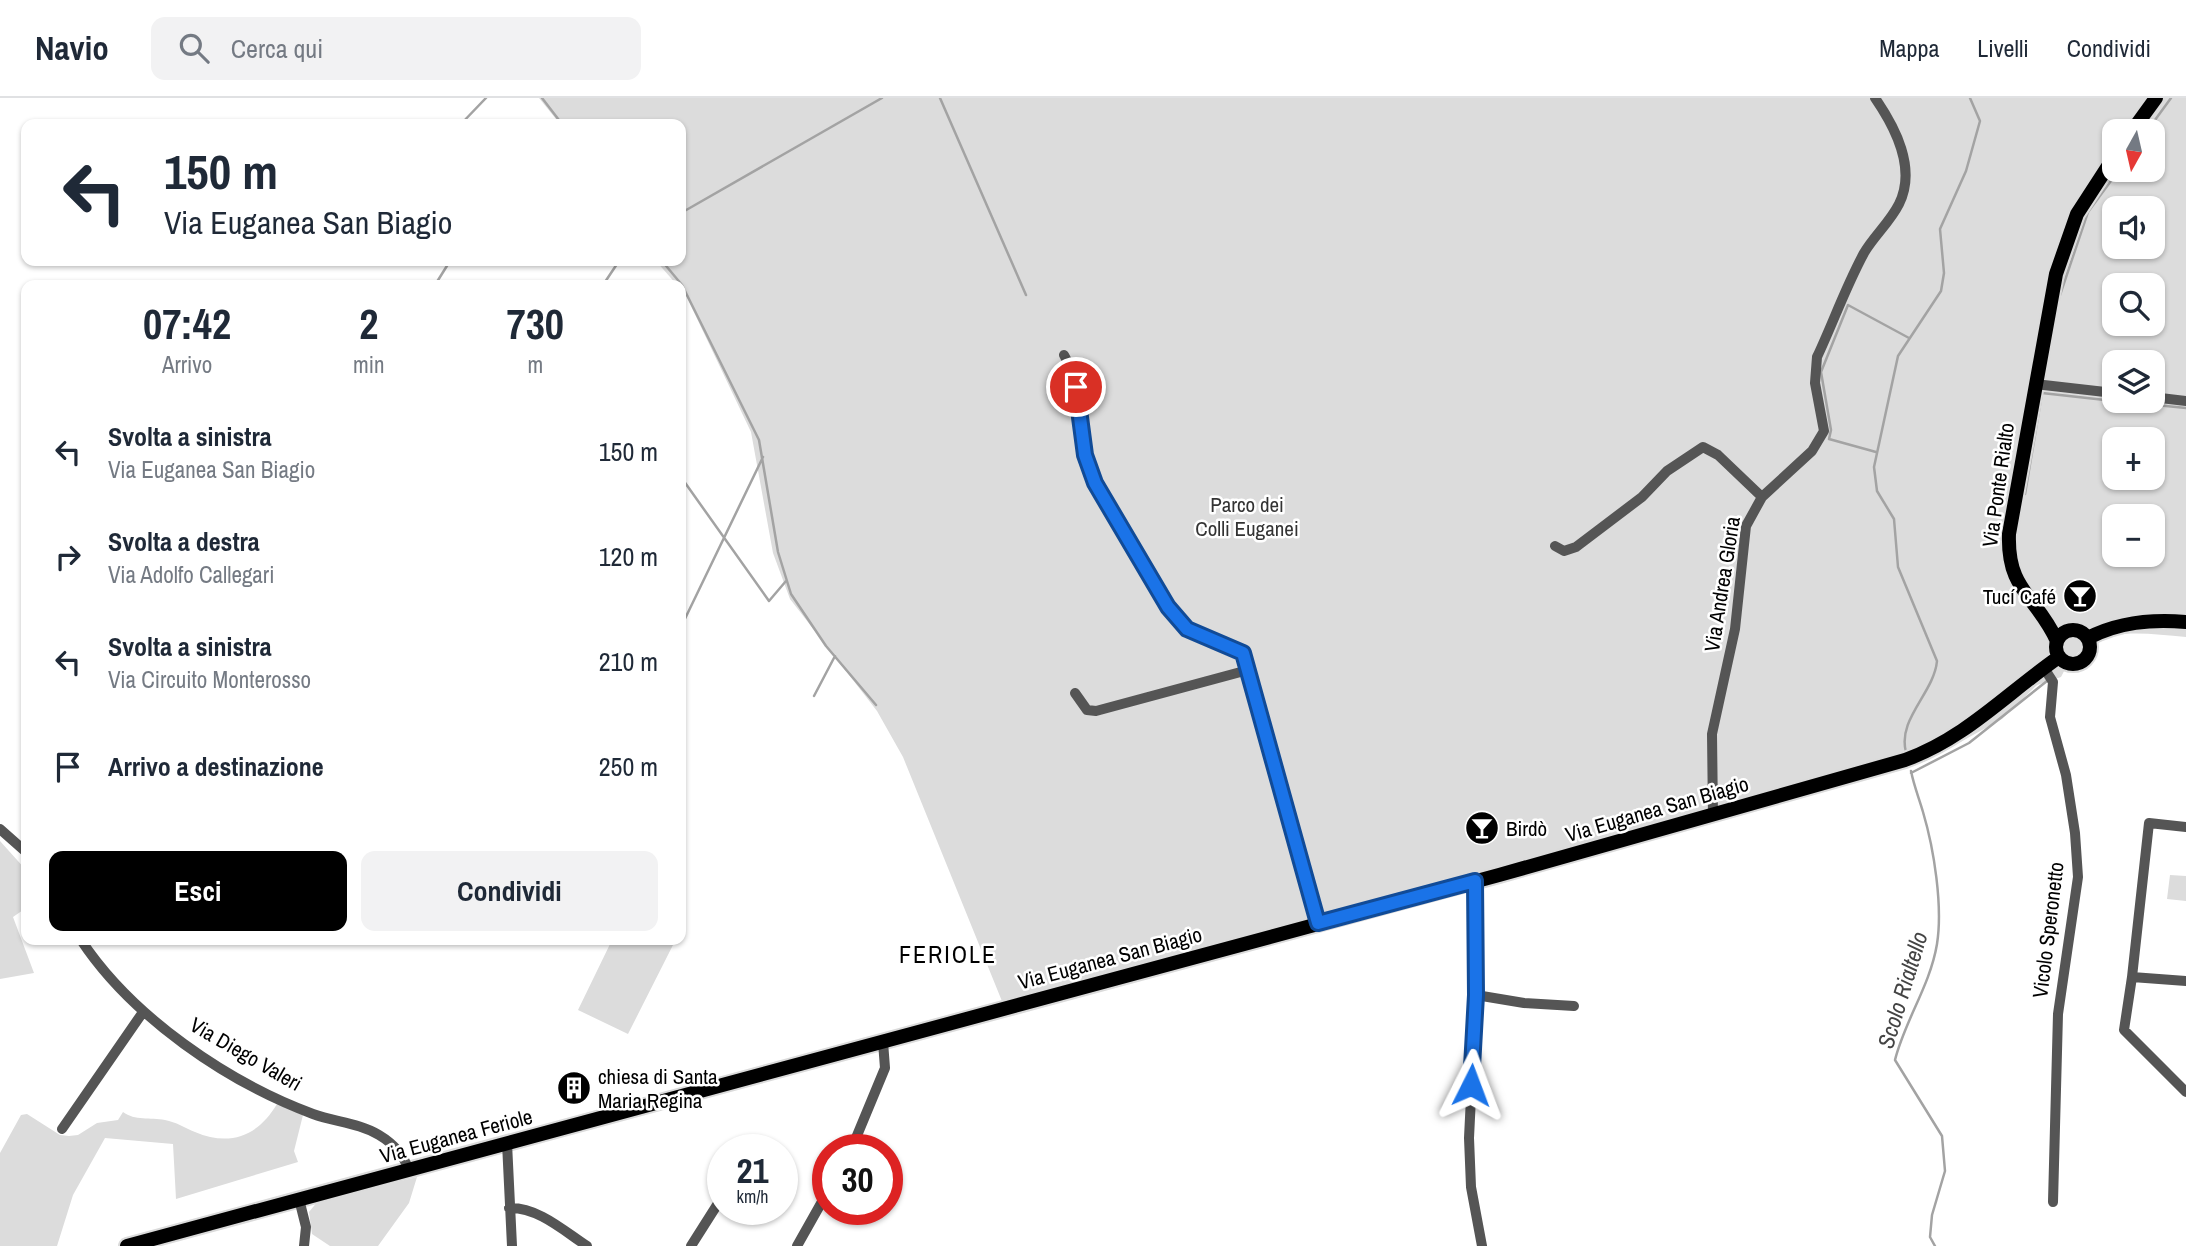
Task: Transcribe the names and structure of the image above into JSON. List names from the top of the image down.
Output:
{
  "streets": {
    "main road": ["Via Ponte Rialto", "Via Euganea San Biagio", "Via Euganea Feriole"],
    "street": ["Via Andrea Gloria", "Vicolo Speronetto", "Via Diego Valeri"]
  },
  "crossings": [
    ["Via Ponte Rialto", "Via Euganea San Biagio"],
    ["Via Andrea Gloria", "Via Euganea San Biagio"],
    ["Via Euganea San Biagio", "Vicolo Speronetto"],
    ["Via Euganea San Biagio", "Via Euganea Feriole"],
    ["Via Diego Valeri", "Via Euganea Feriole"]
  ],
  "districts": ["FERIOLE"],
  "water": ["Scolo Rialtello"],
  "parks": ["Parco dei Colli Euganei"],
  "places": {
    "bar": ["Tucí Café", "Birdò"],
    "building": ["chiesa di Santa Maria Regina"]
  },
  "north": "bottom",
  "page": {
    "header": "Navio",
    "search": "Cerca qui",
    "nav": ["Mappa", "Livelli", "Condividi"],
    "map_buttons": ["+", "−"],
    "turn": ["150 m", "Via Euganea San Biagio"],
    "eta": [
      "07:42",
      "Arrivo",
      "2",
      "min",
      "730",
      "m"
    ],
    "list": [
      {
        "name": "Svolta a sinistra",
        "note": "Via Euganea San Biagio",
        "value": "150 m"
      },
      {
        "name": "Svolta a destra",
        "note": "Via Adolfo Callegari",
        "value": "120 m"
      },
      {
        "name": "Svolta a sinistra",
        "note": "Via Circuito Monterosso",
        "value": "210 m"
      },
      {
        "name": "Arrivo a destinazione",
        "value": "250 m"
      }
    ],
    "buttons": ["Esci", "Condividi"],
    "speed": "21 km/h",
    "limit": "30"
  }
}
